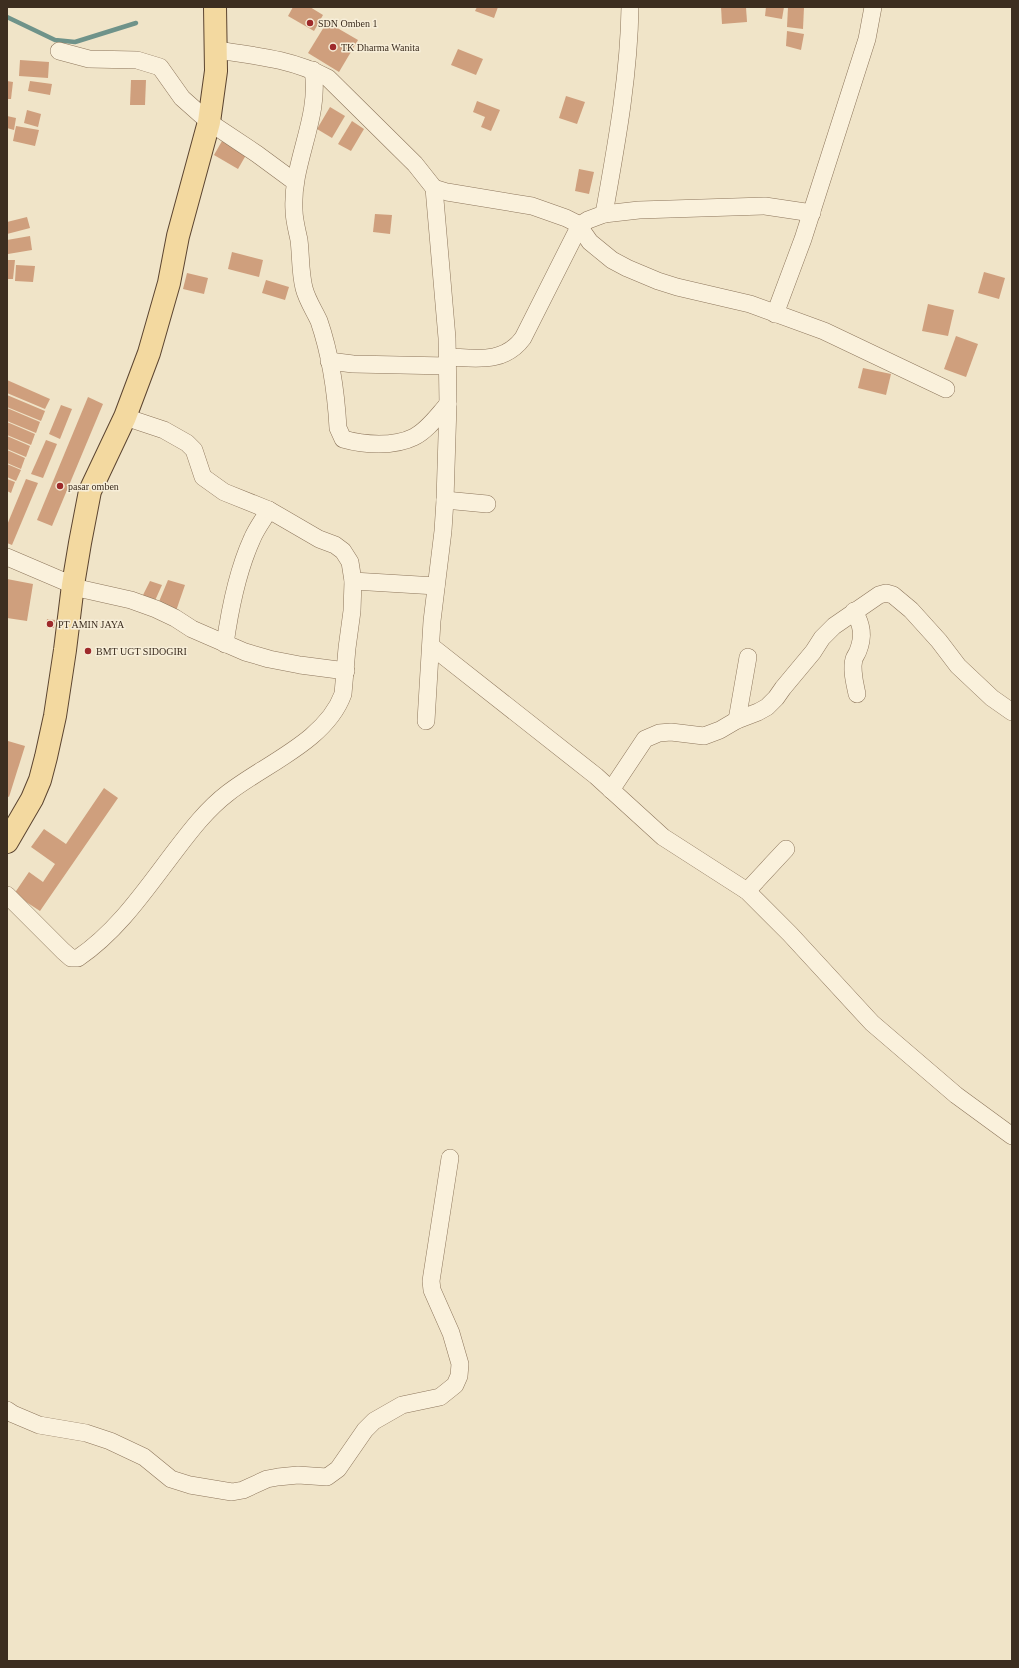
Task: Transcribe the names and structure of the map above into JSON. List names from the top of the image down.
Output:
{
  "places": [
    "SDN Omben 1",
    "TK Dharma Wanita",
    "pasar omben",
    "PT AMIN JAYA",
    "BMT UGT SIDOGIRI"
  ]
}
